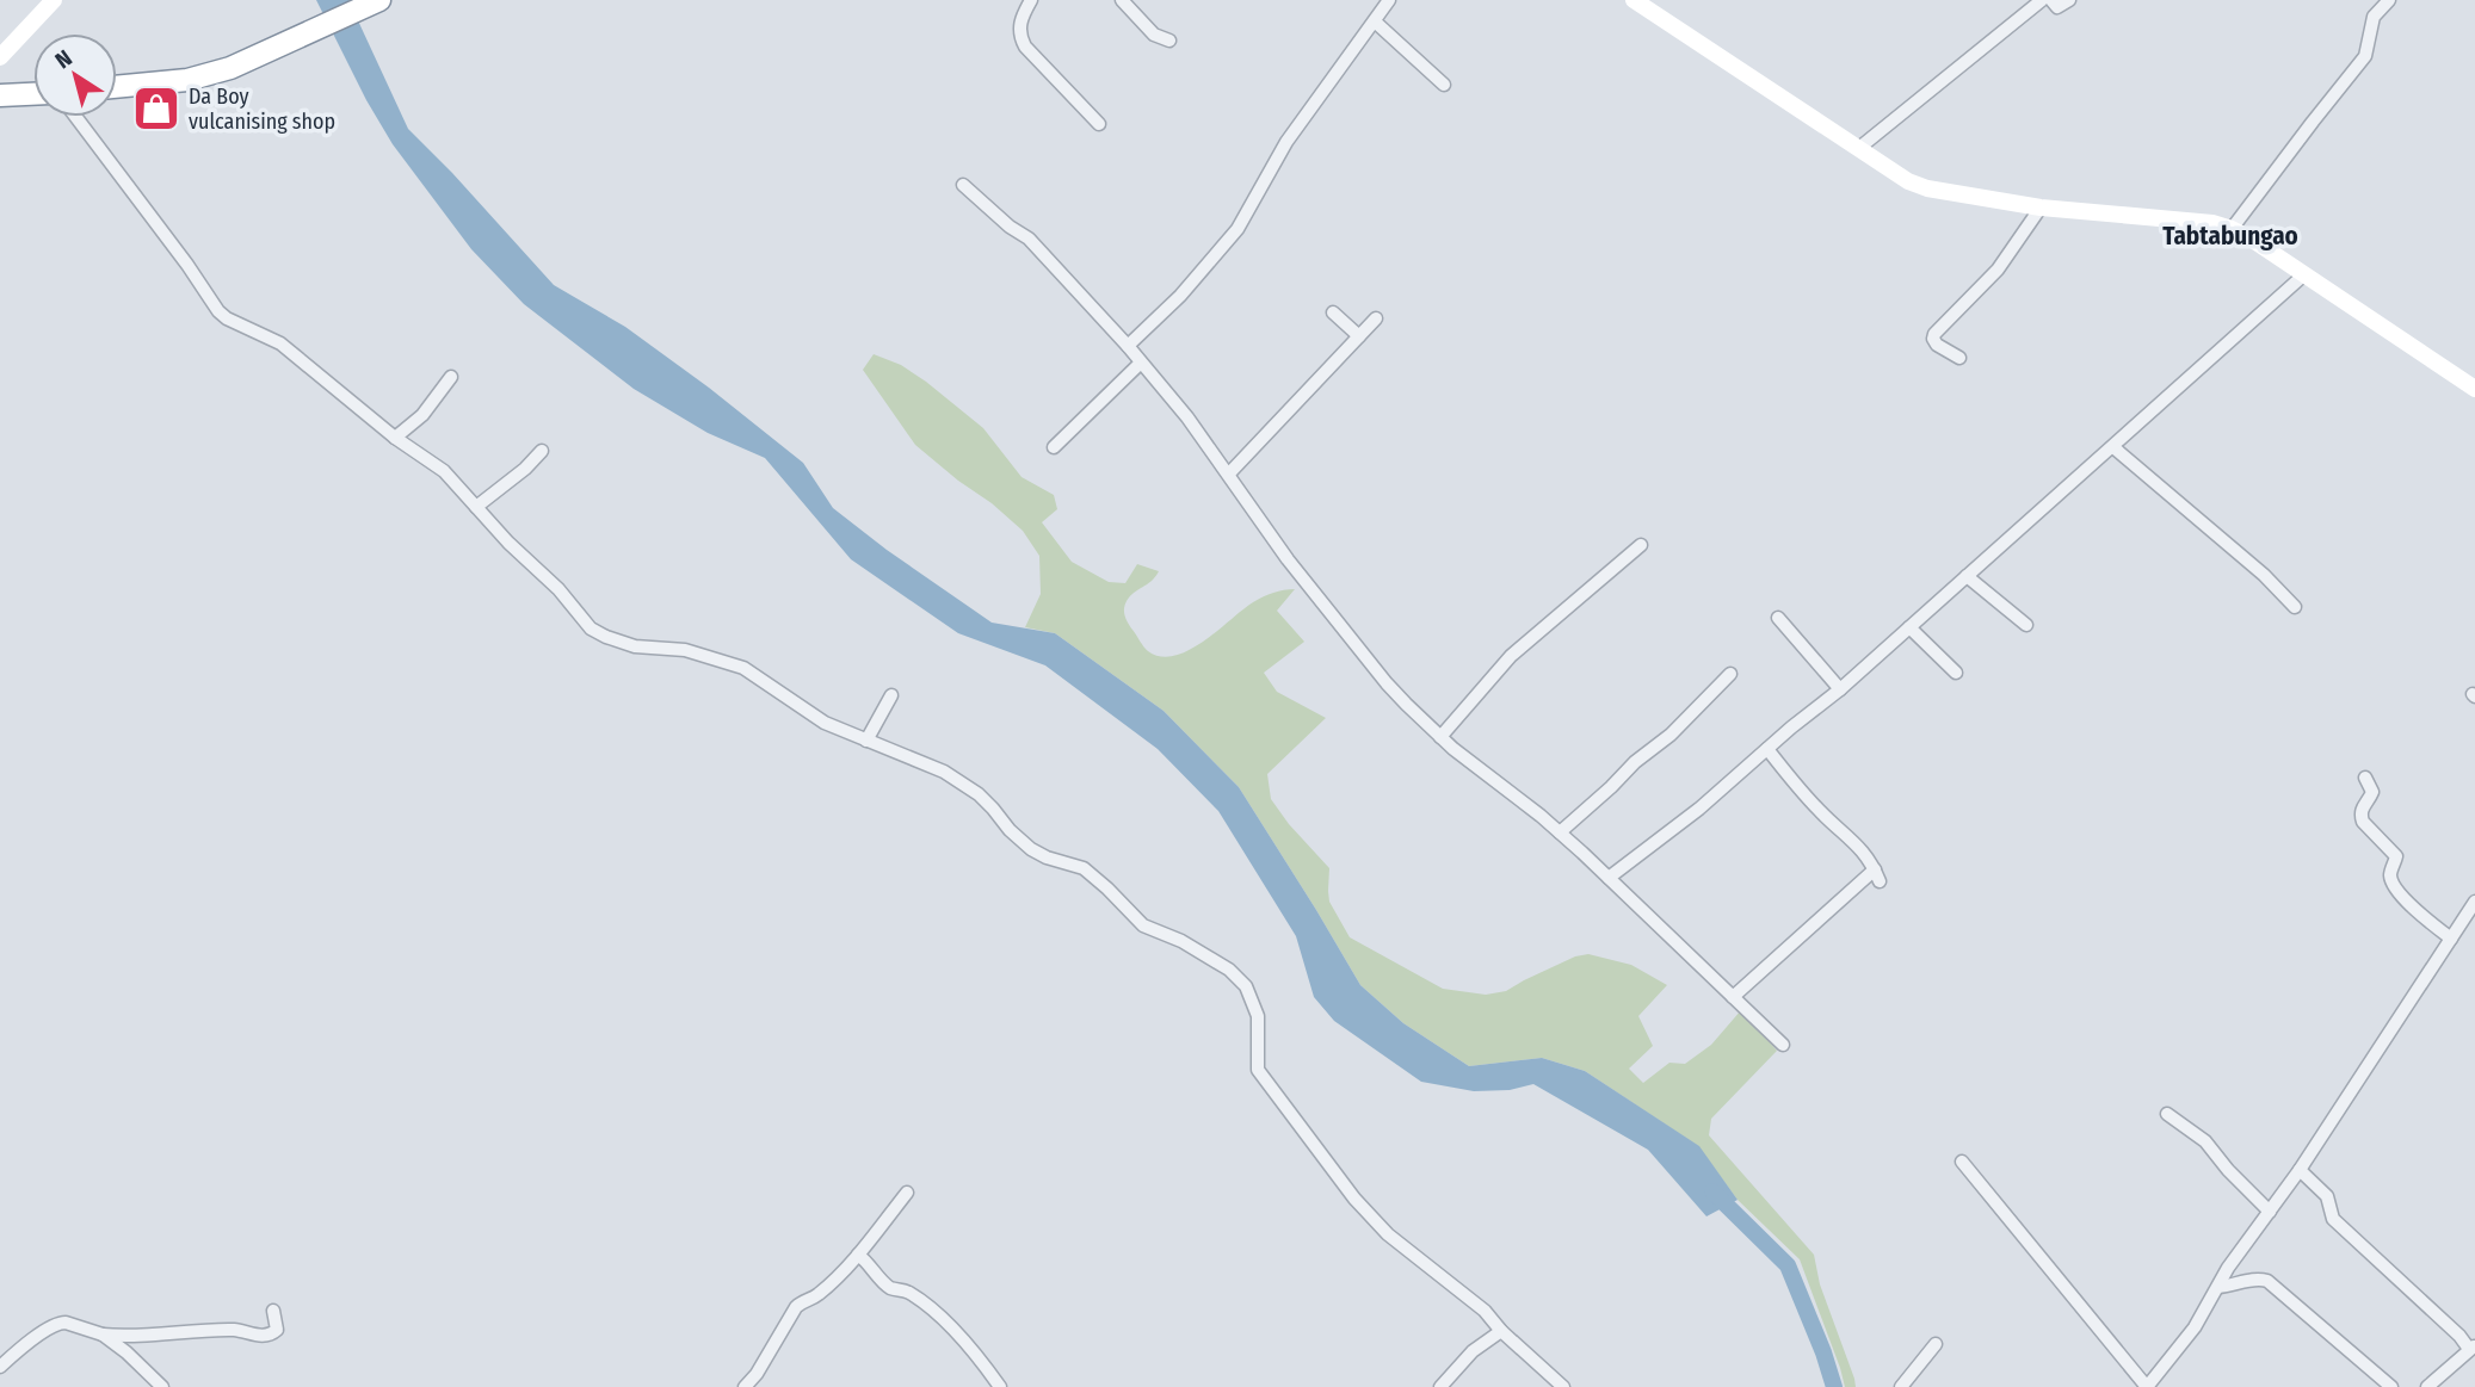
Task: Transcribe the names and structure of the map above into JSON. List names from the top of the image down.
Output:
{
  "districts": ["Tabtabungao"],
  "places": {
    "shop": ["Da Boy vulcanising shop"]
  },
  "north": "top left"
}
